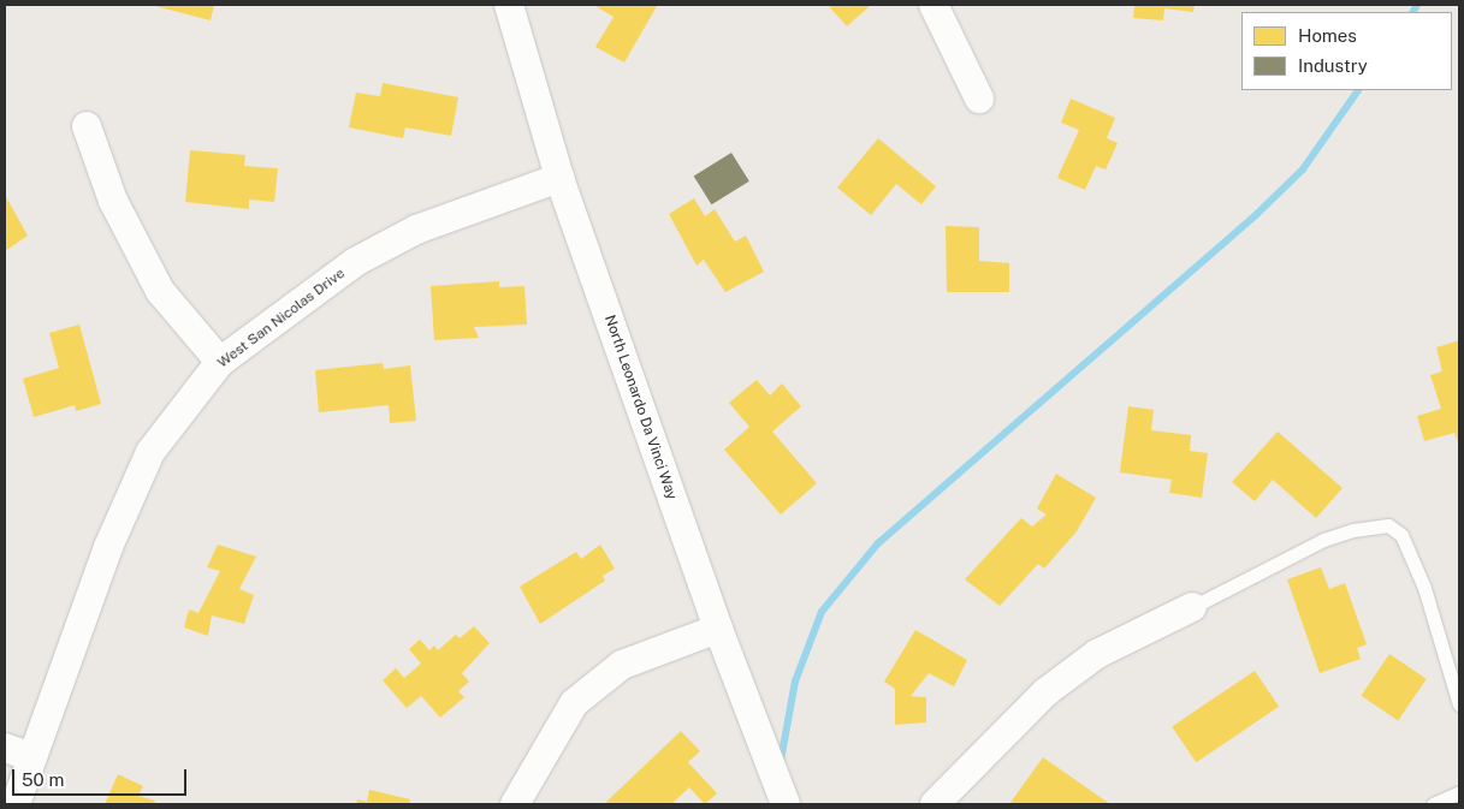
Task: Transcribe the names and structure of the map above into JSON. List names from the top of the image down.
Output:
{
  "streets": {
    "street": ["West San Nicolas Drive", "North Leonardo Da Vinci Way"]
  },
  "crossings": [
    ["West San Nicolas Drive", "North Leonardo Da Vinci Way"]
  ],
  "legend": ["Homes", "Industry"],
  "scale_bar": "50 m"
}
